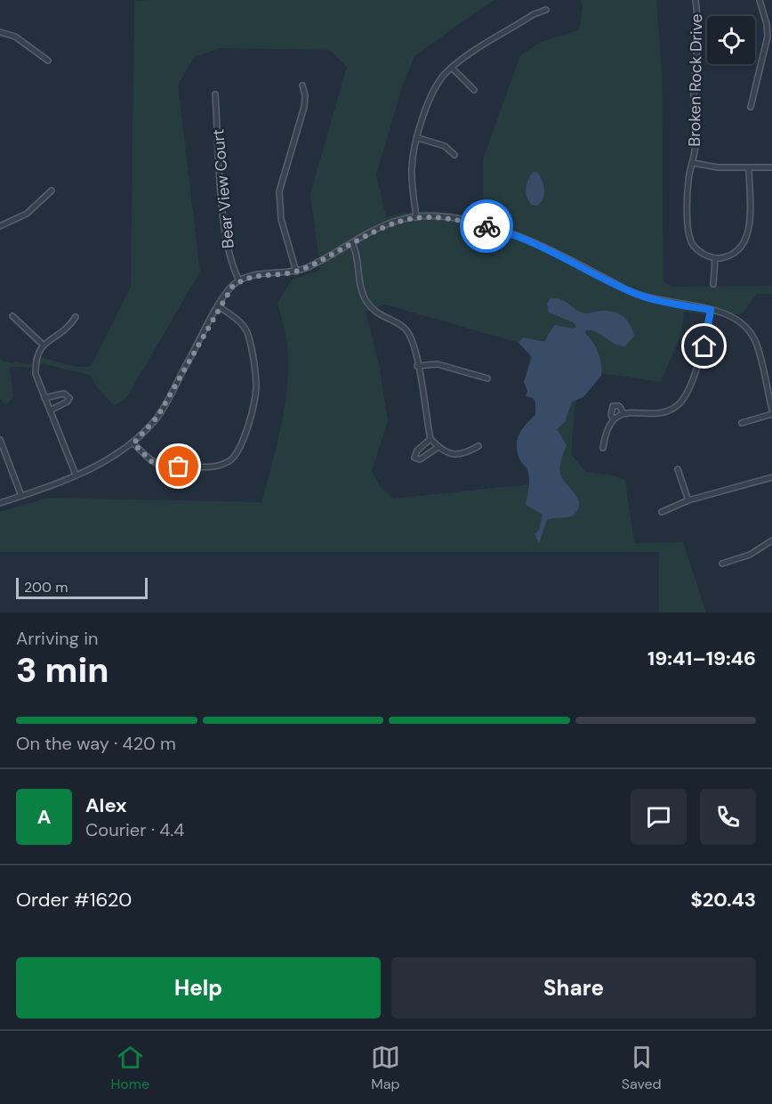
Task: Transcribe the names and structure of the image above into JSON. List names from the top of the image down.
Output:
{
  "streets": {
    "street": ["Broken Rock Drive", "Bear View Court"]
  },
  "scale_bar": "200 m",
  "page": {
    "scale": "200 m",
    "heading": ["3 min", "Arriving in", "19:41–19:46"],
    "panel": [
      "Alex",
      "Courier · 4.4",
      "Order #1620",
      "$20.43"
    ],
    "bar": "On the way · 420 m",
    "round": "A",
    "buttons": ["Help", "Share"],
    "tabs": ["Home", "Map", "Saved"]
  }
}
